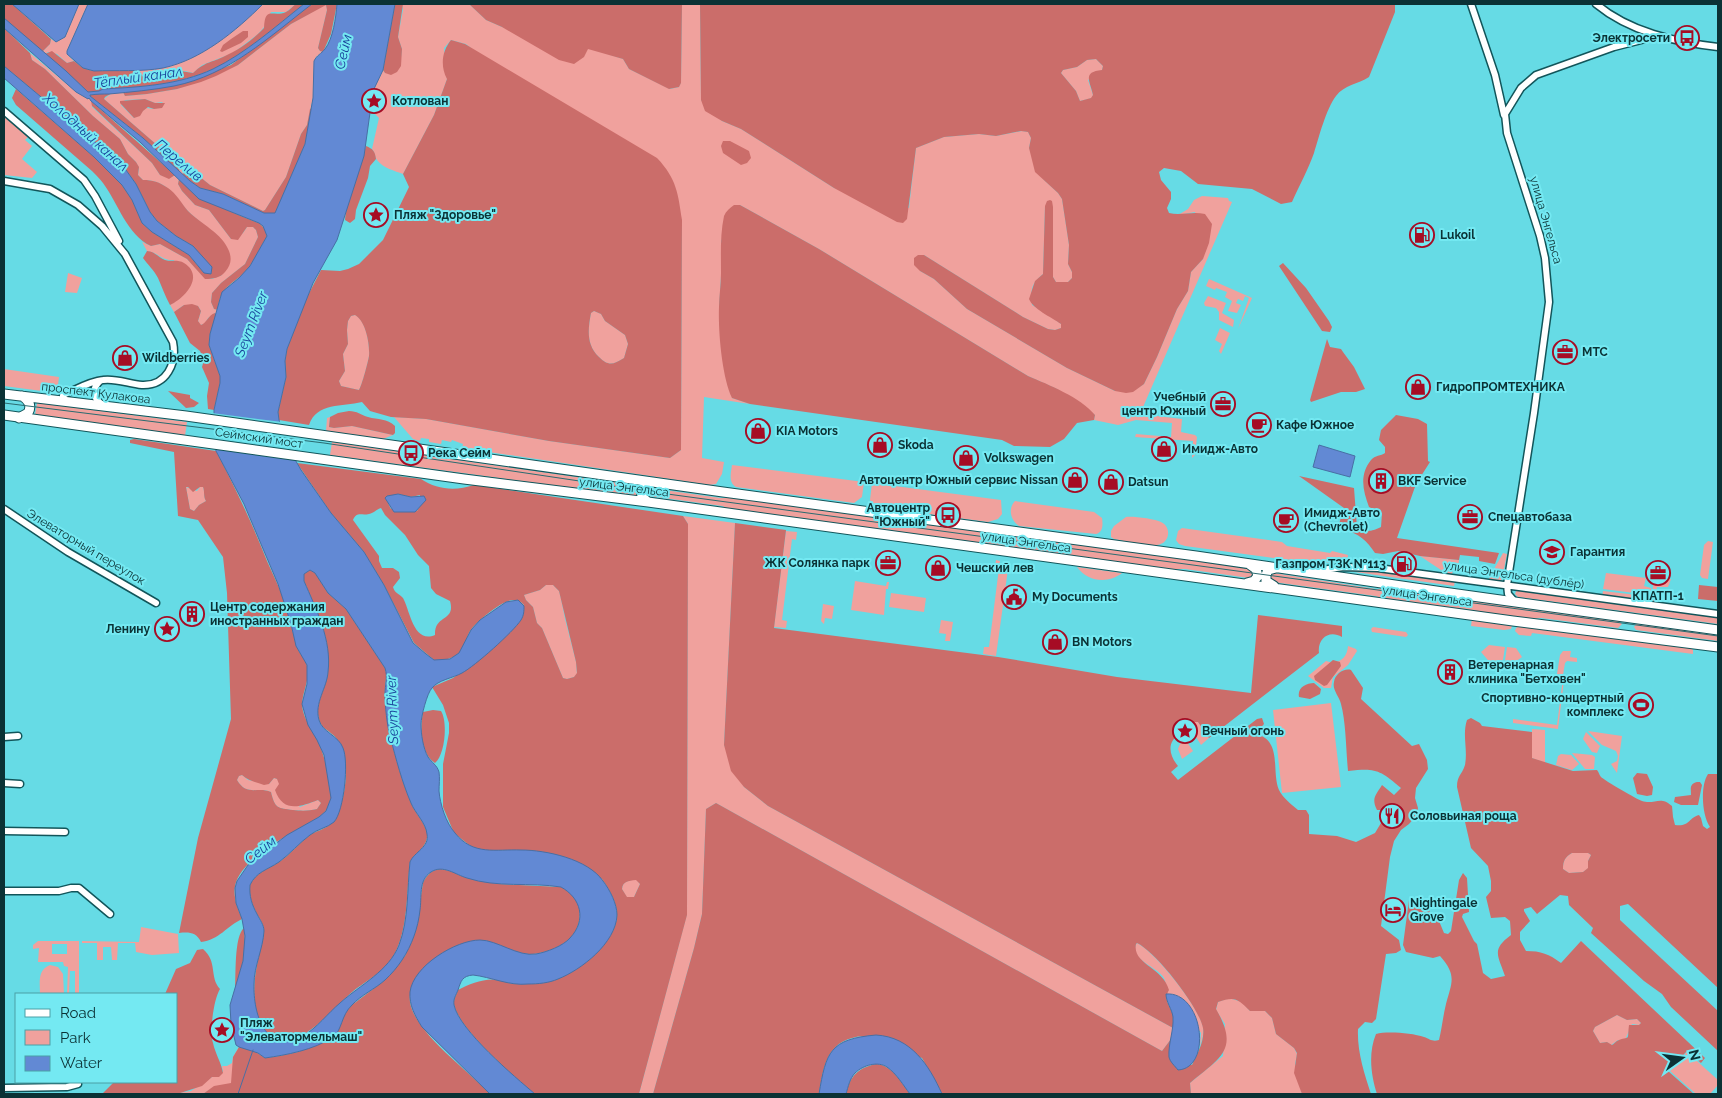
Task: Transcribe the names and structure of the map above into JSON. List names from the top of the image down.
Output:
{
  "streets": {
    "main road": ["улица Энгельса", "проспект Кулакова", "Сеймский мост"],
    "street": ["Элеваторный переулок", "улица Энгельса (дублёр)"]
  },
  "crossings": [
    ["улица Энгельса", "Сеймский мост"],
    ["улица Энгельса", "улица Энгельса (дублёр)"],
    ["проспект Кулакова", "Сеймский мост"]
  ],
  "water": [
    "Сейм",
    "Тёплый канал",
    "Холодный канал",
    "Перелив",
    "Seym River"
  ],
  "places": {
    "bus stop": ["Электросети", "Река Сейм", "Автоцентр \"Южный\""],
    "place": [
      "Котлован",
      "Пляж \"Здоровье\"",
      "Ленину",
      "Вечный огонь",
      "Пляж \"Элеватормельмаш\""
    ],
    "fuel station": ["Lukoil", "Газпром ТЗК №113"],
    "office": [
      "МТС",
      "Учебный центр Южный",
      "Спецавтобаза",
      "ЖК Солянка парк",
      "КПАТП-1"
    ],
    "shop": [
      "Wildberries",
      "ГидроПРОМТЕХНИКА",
      "KIA Motors",
      "Skoda",
      "Имидж-Авто",
      "Volkswagen",
      "Автоцентр Южный сервис Nissan",
      "Datsun",
      "Чешский лев",
      "BN Motors"
    ],
    "cafe": ["Кафе Южное", "Имидж-Авто (Chevrolet)"],
    "building": ["BKF Service", "Центр содержания иностранных граждан", "Ветеренарная клиника \"Бетховен\""],
    "school or university": ["Гарантия"],
    "public building": ["My Documents"],
    "sports": ["Спортивно-концертный комплекс"],
    "restaurant": ["Соловьиная роща"],
    "hotel": ["Nightingale Grove"]
  },
  "legend": ["Road", "Park", "Water"],
  "north": "right"
}
